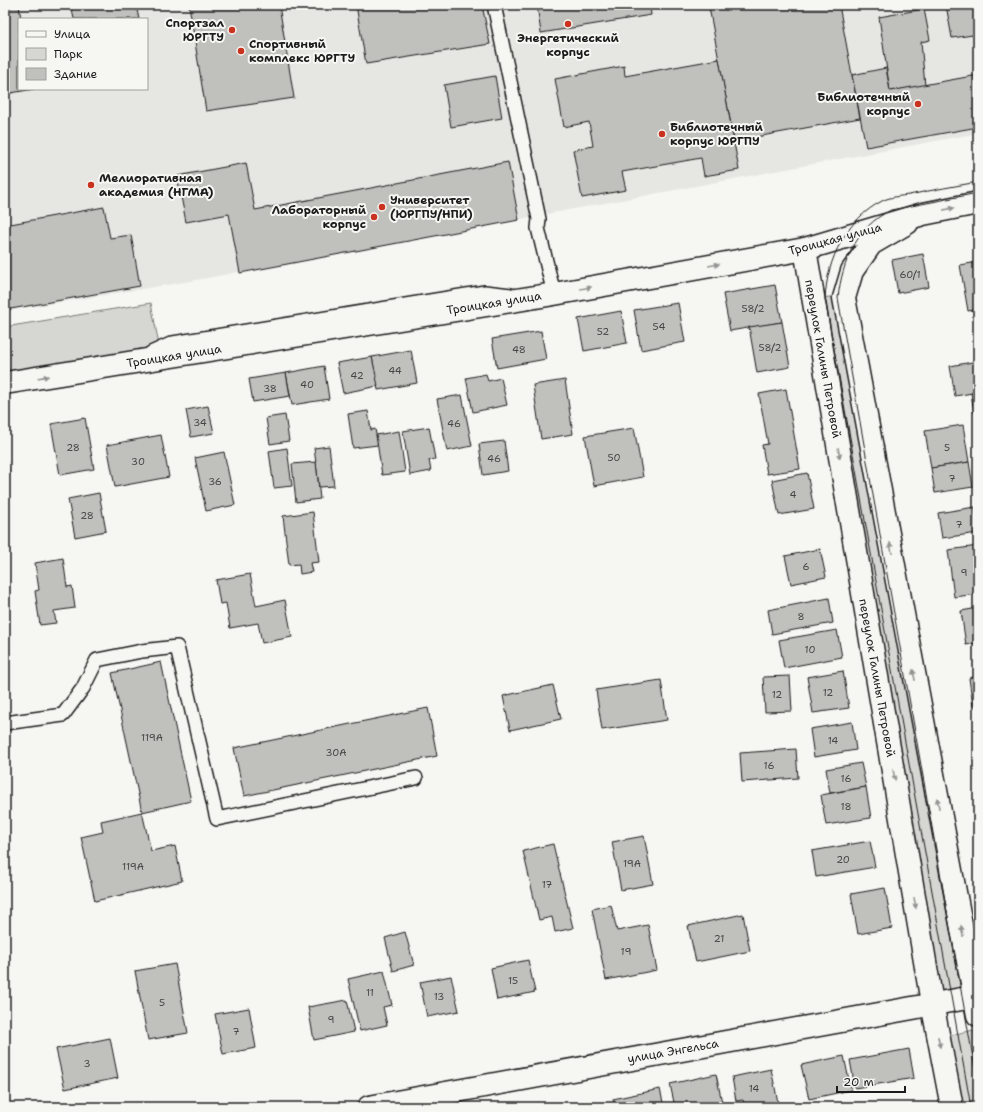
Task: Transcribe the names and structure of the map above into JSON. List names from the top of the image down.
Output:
{
  "streets": {
    "street": ["Троицкая улица", "переулок Галины Петровой", "улица Энгельса"]
  },
  "crossings": [
    ["Троицкая улица", "переулок Галины Петровой"],
    ["переулок Галины Петровой", "улица Энгельса"]
  ],
  "one_way": ["Троицкая улица"],
  "places": [
    "Энергетический корпус",
    "Спортзал ЮРГТУ",
    "Спортивный комплекс ЮРГТУ",
    "Библиотечный корпус",
    "Библиотечный корпус ЮРГПУ",
    "Мелиоративная академия (НГМА)",
    "Университет (ЮРГПУ/НПИ)",
    "Лабораторный корпус"
  ],
  "house_numbers": [
    "60/1",
    "58/2",
    "54",
    "52",
    "58/2",
    "48",
    "44",
    "42",
    "40",
    "38",
    "34",
    "46",
    "28",
    "5",
    "50",
    "46",
    "30",
    "7",
    "36",
    "4",
    "28",
    "7",
    "6",
    "9",
    "8",
    "10",
    "12",
    "12",
    "119А",
    "14",
    "30А",
    "16",
    "16",
    "18",
    "20",
    "19А",
    "119А",
    "17",
    "21",
    "19",
    "15",
    "11",
    "13",
    "5",
    "9",
    "7",
    "3",
    "14"
  ],
  "legend": ["Улица", "Парк", "Здание"],
  "scale_bar": "20 m"
}
